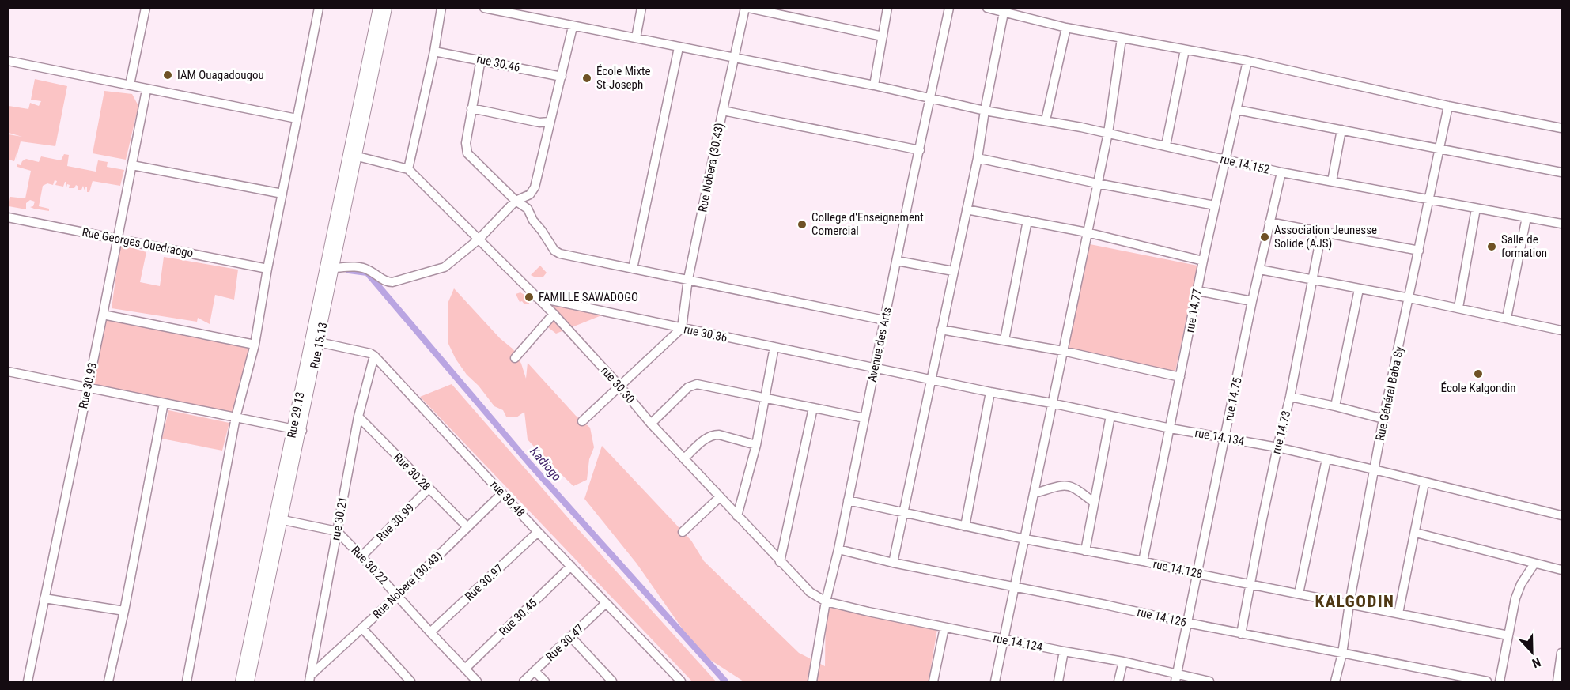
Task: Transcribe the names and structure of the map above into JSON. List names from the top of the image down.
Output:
{
  "streets": {
    "main road": ["Rue 15.13", "Rue 29.13"],
    "street": [
      "rue 30.46",
      "rue 14.152",
      "Rue Nobera (30.43)",
      "Rue Georges Ouedraogo",
      "rue 14.77",
      "rue 30.36",
      "Avenue des Arts",
      "rue 30.30",
      "Rue 30.93",
      "Rue Général Baba Sy",
      "rue 14.75",
      "rue 14.73",
      "rue 14.134",
      "Rue 30.28",
      "rue 30.48",
      "rue 30.21",
      "Rue 30.99",
      "Rue 30.22",
      "rue 14.128",
      "Rue 30.97",
      "Rue Nobere (30.43)",
      "Rue 30.45",
      "rue 14.126",
      "Rue 30.47",
      "rue 14.124"
    ]
  },
  "crossings": [
    ["rue 14.152", "Rue Nobera (30.43)"],
    ["rue 14.152", "rue 14.77"],
    ["rue 14.152", "Avenue des Arts"],
    ["rue 14.152", "Rue Général Baba Sy"],
    ["rue 14.152", "rue 14.75"],
    ["Rue Nobera (30.43)", "rue 30.36"],
    ["Rue Georges Ouedraogo", "Rue 30.93"],
    ["rue 14.77", "rue 14.134"],
    ["rue 14.77", "rue 14.128"],
    ["rue 30.36", "Avenue des Arts"],
    ["rue 30.36", "rue 30.30"],
    ["rue 30.36", "rue 14.134"],
    ["Avenue des Arts", "rue 30.30"],
    ["Avenue des Arts", "rue 14.134"],
    ["Avenue des Arts", "rue 14.128"],
    ["Avenue des Arts", "rue 14.126"],
    ["Avenue des Arts", "rue 14.124"],
    ["Rue 15.13", "Rue 29.13"],
    ["rue 30.30", "rue 14.124"],
    ["Rue Général Baba Sy", "rue 14.134"],
    ["Rue Général Baba Sy", "rue 14.128"],
    ["Rue Général Baba Sy", "rue 14.126"],
    ["rue 14.75", "rue 14.134"],
    ["rue 14.75", "rue 14.128"],
    ["rue 14.75", "rue 14.126"],
    ["rue 14.75", "rue 14.124"],
    ["rue 14.73", "rue 14.134"],
    ["rue 14.73", "rue 14.128"],
    ["rue 14.73", "rue 14.126"],
    ["Rue 30.28", "rue 30.21"],
    ["Rue 30.28", "Rue 30.99"],
    ["Rue 30.28", "Rue Nobere (30.43)"],
    ["rue 30.48", "rue 30.21"],
    ["rue 30.48", "Rue 30.97"],
    ["rue 30.48", "Rue Nobere (30.43)"],
    ["rue 30.48", "Rue 30.45"],
    ["rue 30.48", "Rue 30.47"],
    ["rue 30.21", "Rue 30.22"],
    ["rue 30.21", "Rue Nobere (30.43)"],
    ["Rue 30.99", "Rue 30.22"],
    ["Rue 30.22", "Rue 30.97"],
    ["Rue 30.22", "Rue Nobere (30.43)"],
    ["Rue 30.22", "Rue 30.45"]
  ],
  "districts": ["KALGODIN"],
  "water": ["Kadiogo"],
  "places": [
    "IAM Ouagadougou",
    "École Mixte St-Joseph",
    "College d'Enseignement Comercial",
    "Association Jeunesse Solide (AJS)",
    "Salle de formation",
    "FAMILLE SAWADOGO",
    "École Kalgondin"
  ],
  "north": "bottom"
}
